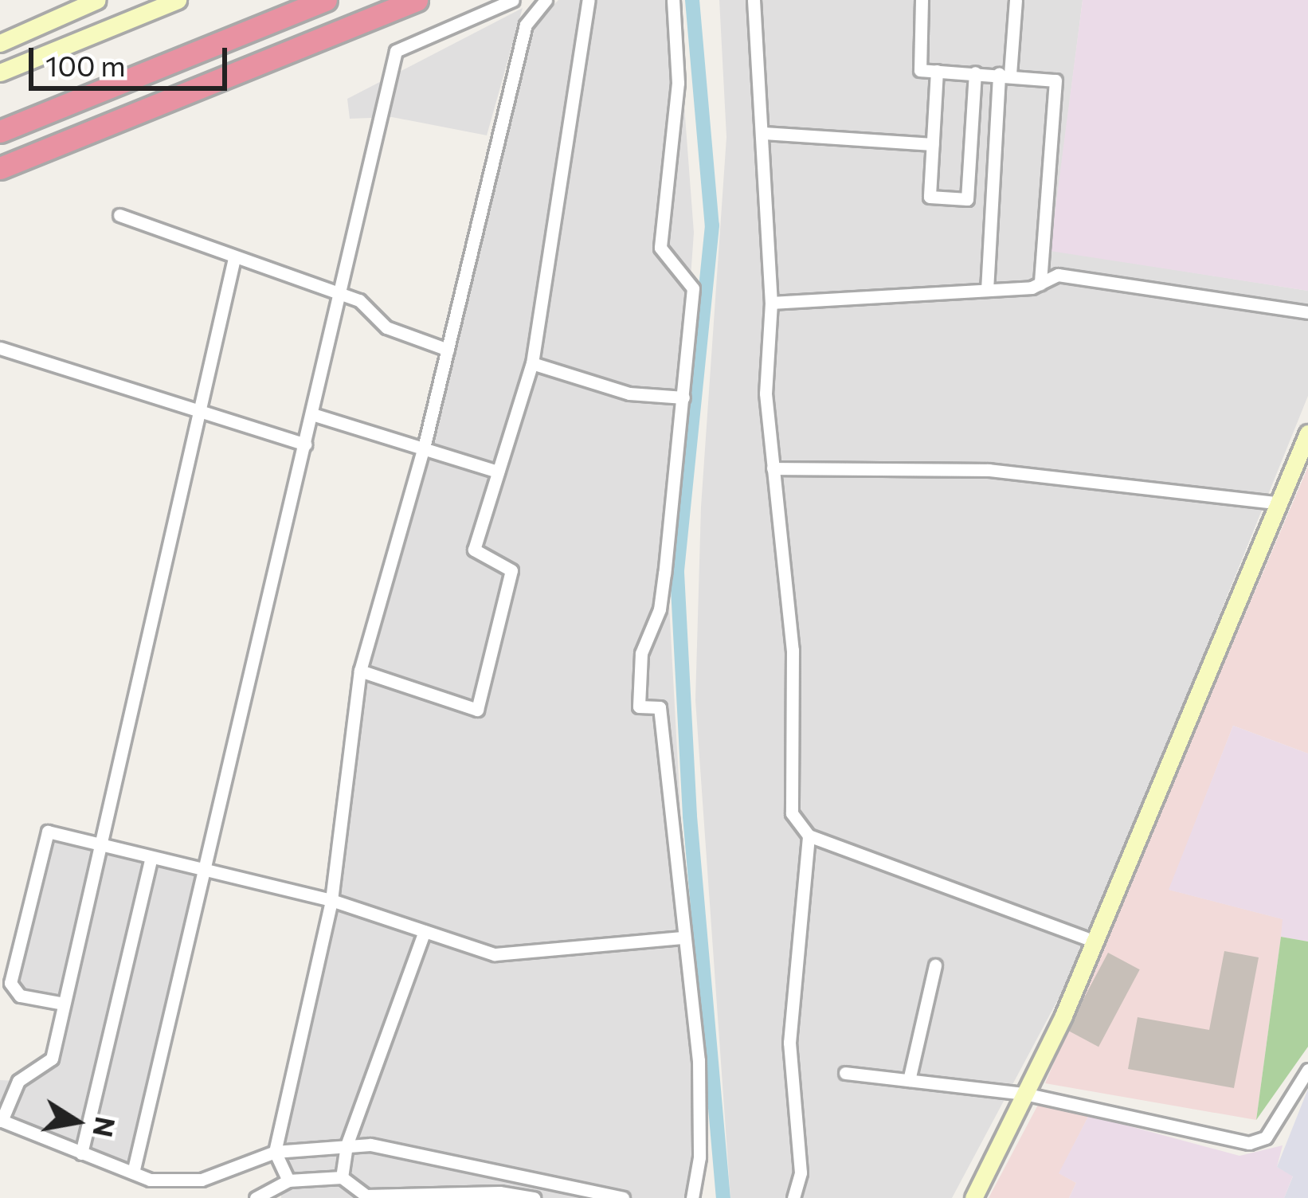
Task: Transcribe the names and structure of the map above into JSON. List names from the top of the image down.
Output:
{
  "scale_bar": "100 m",
  "north": "right"
}
